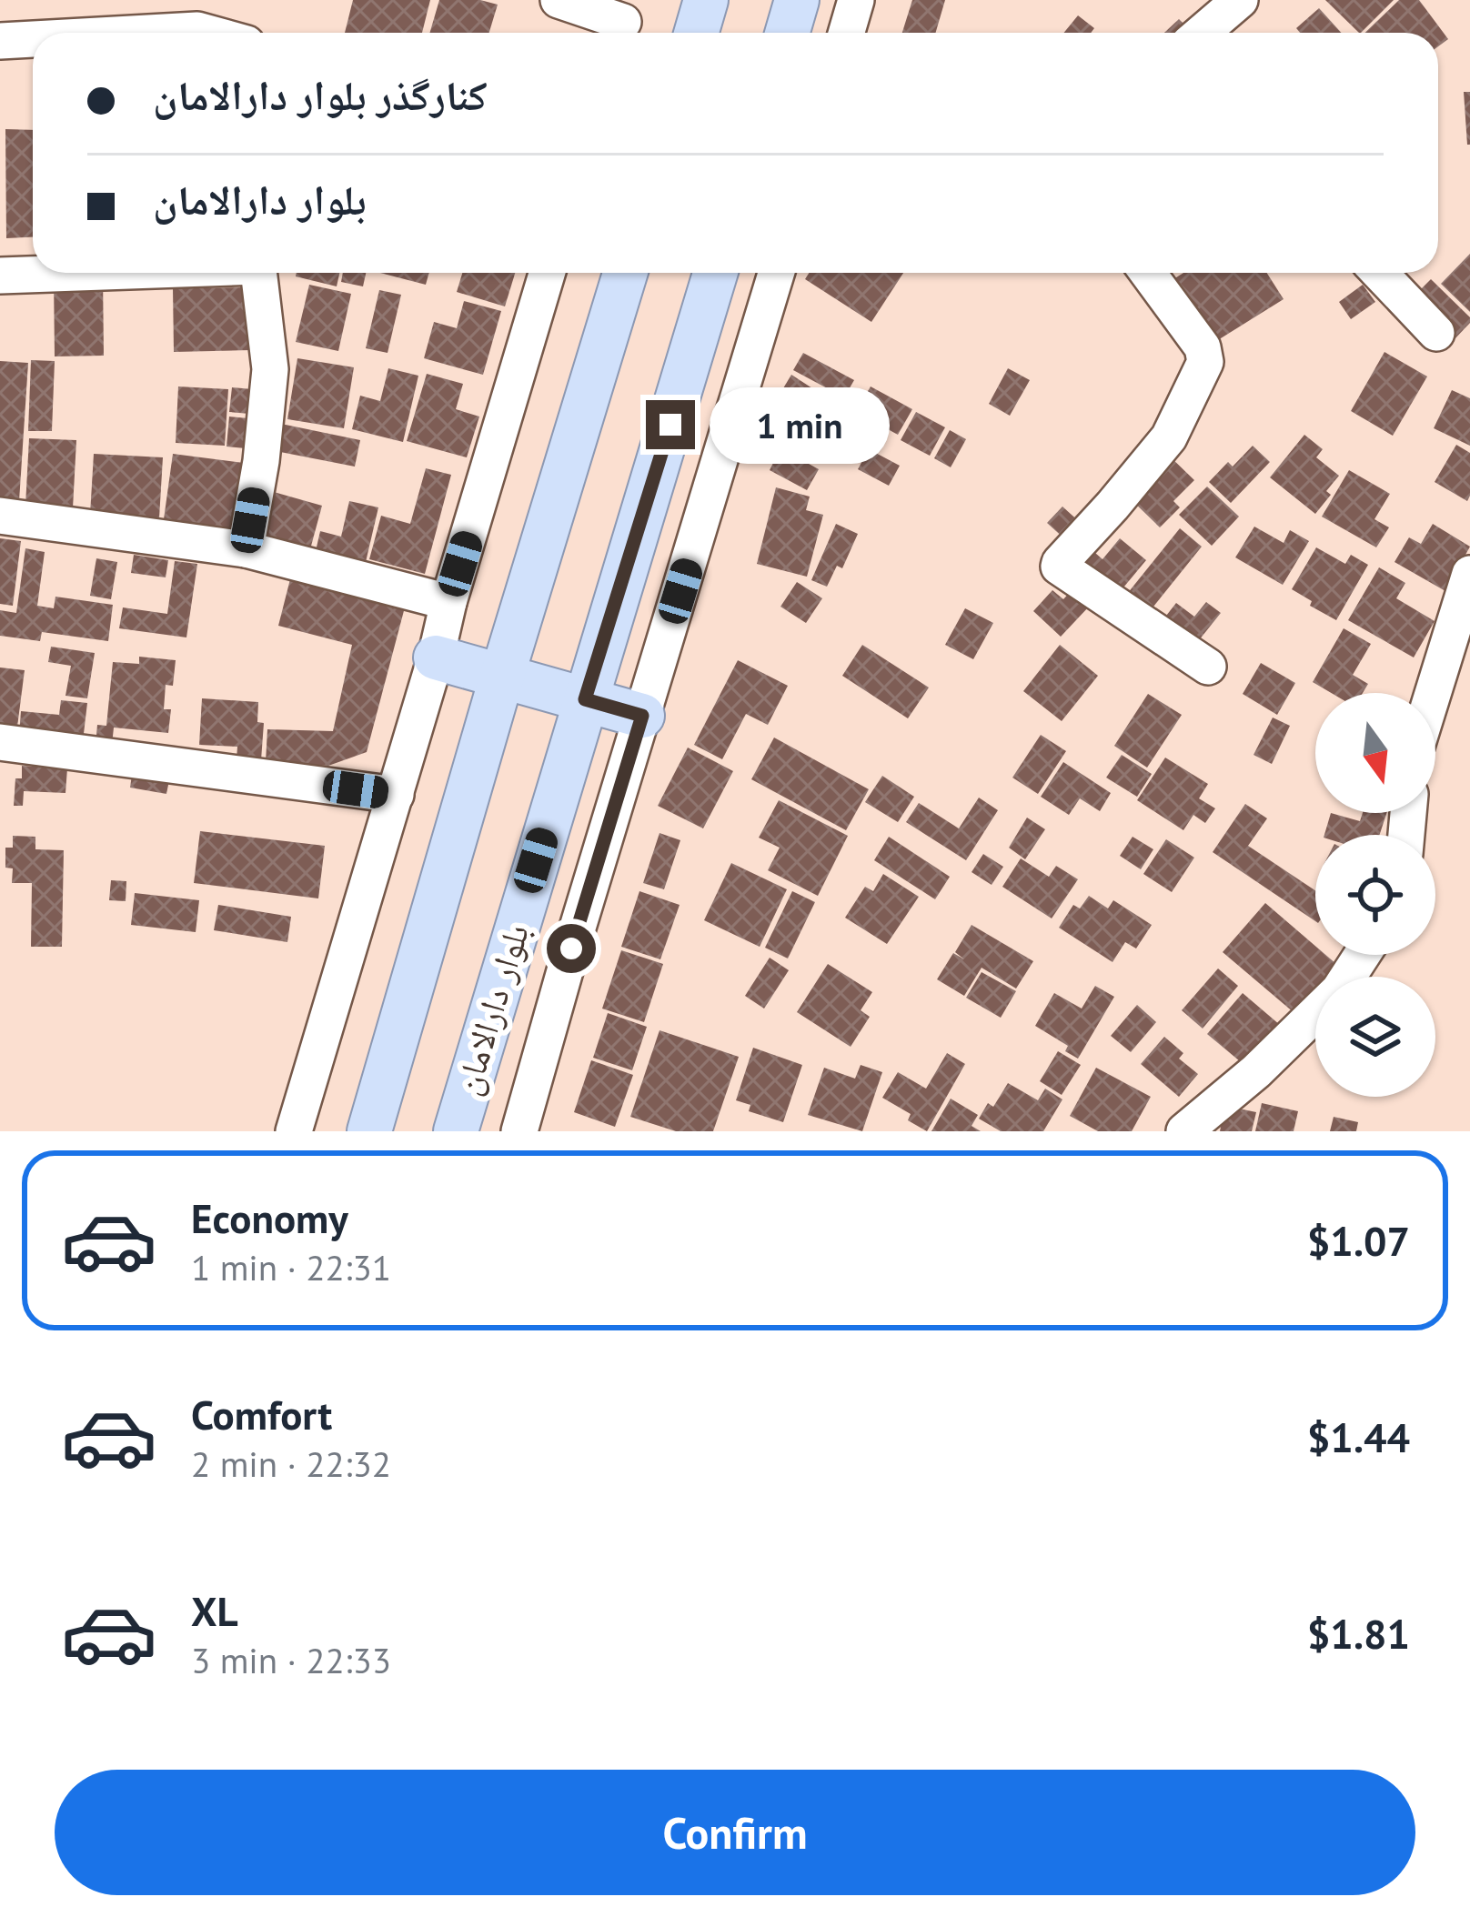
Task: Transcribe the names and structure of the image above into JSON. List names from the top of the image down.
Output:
{
  "streets": {
    "main road": ["بلوار دارالامان"]
  },
  "north": "bottom",
  "page": {
    "banner": ["کنارگذر بلوار دارالامان", "بلوار دارالامان"],
    "bubble": "1 min",
    "list": [
      {
        "name": "Economy",
        "note": "1 min · 22:31",
        "value": "$1.07"
      },
      {
        "name": "Comfort",
        "note": "2 min · 22:32",
        "value": "$1.44"
      },
      {
        "name": "XL",
        "note": "3 min · 22:33",
        "value": "$1.81"
      }
    ],
    "buttons": "Confirm"
  }
}
